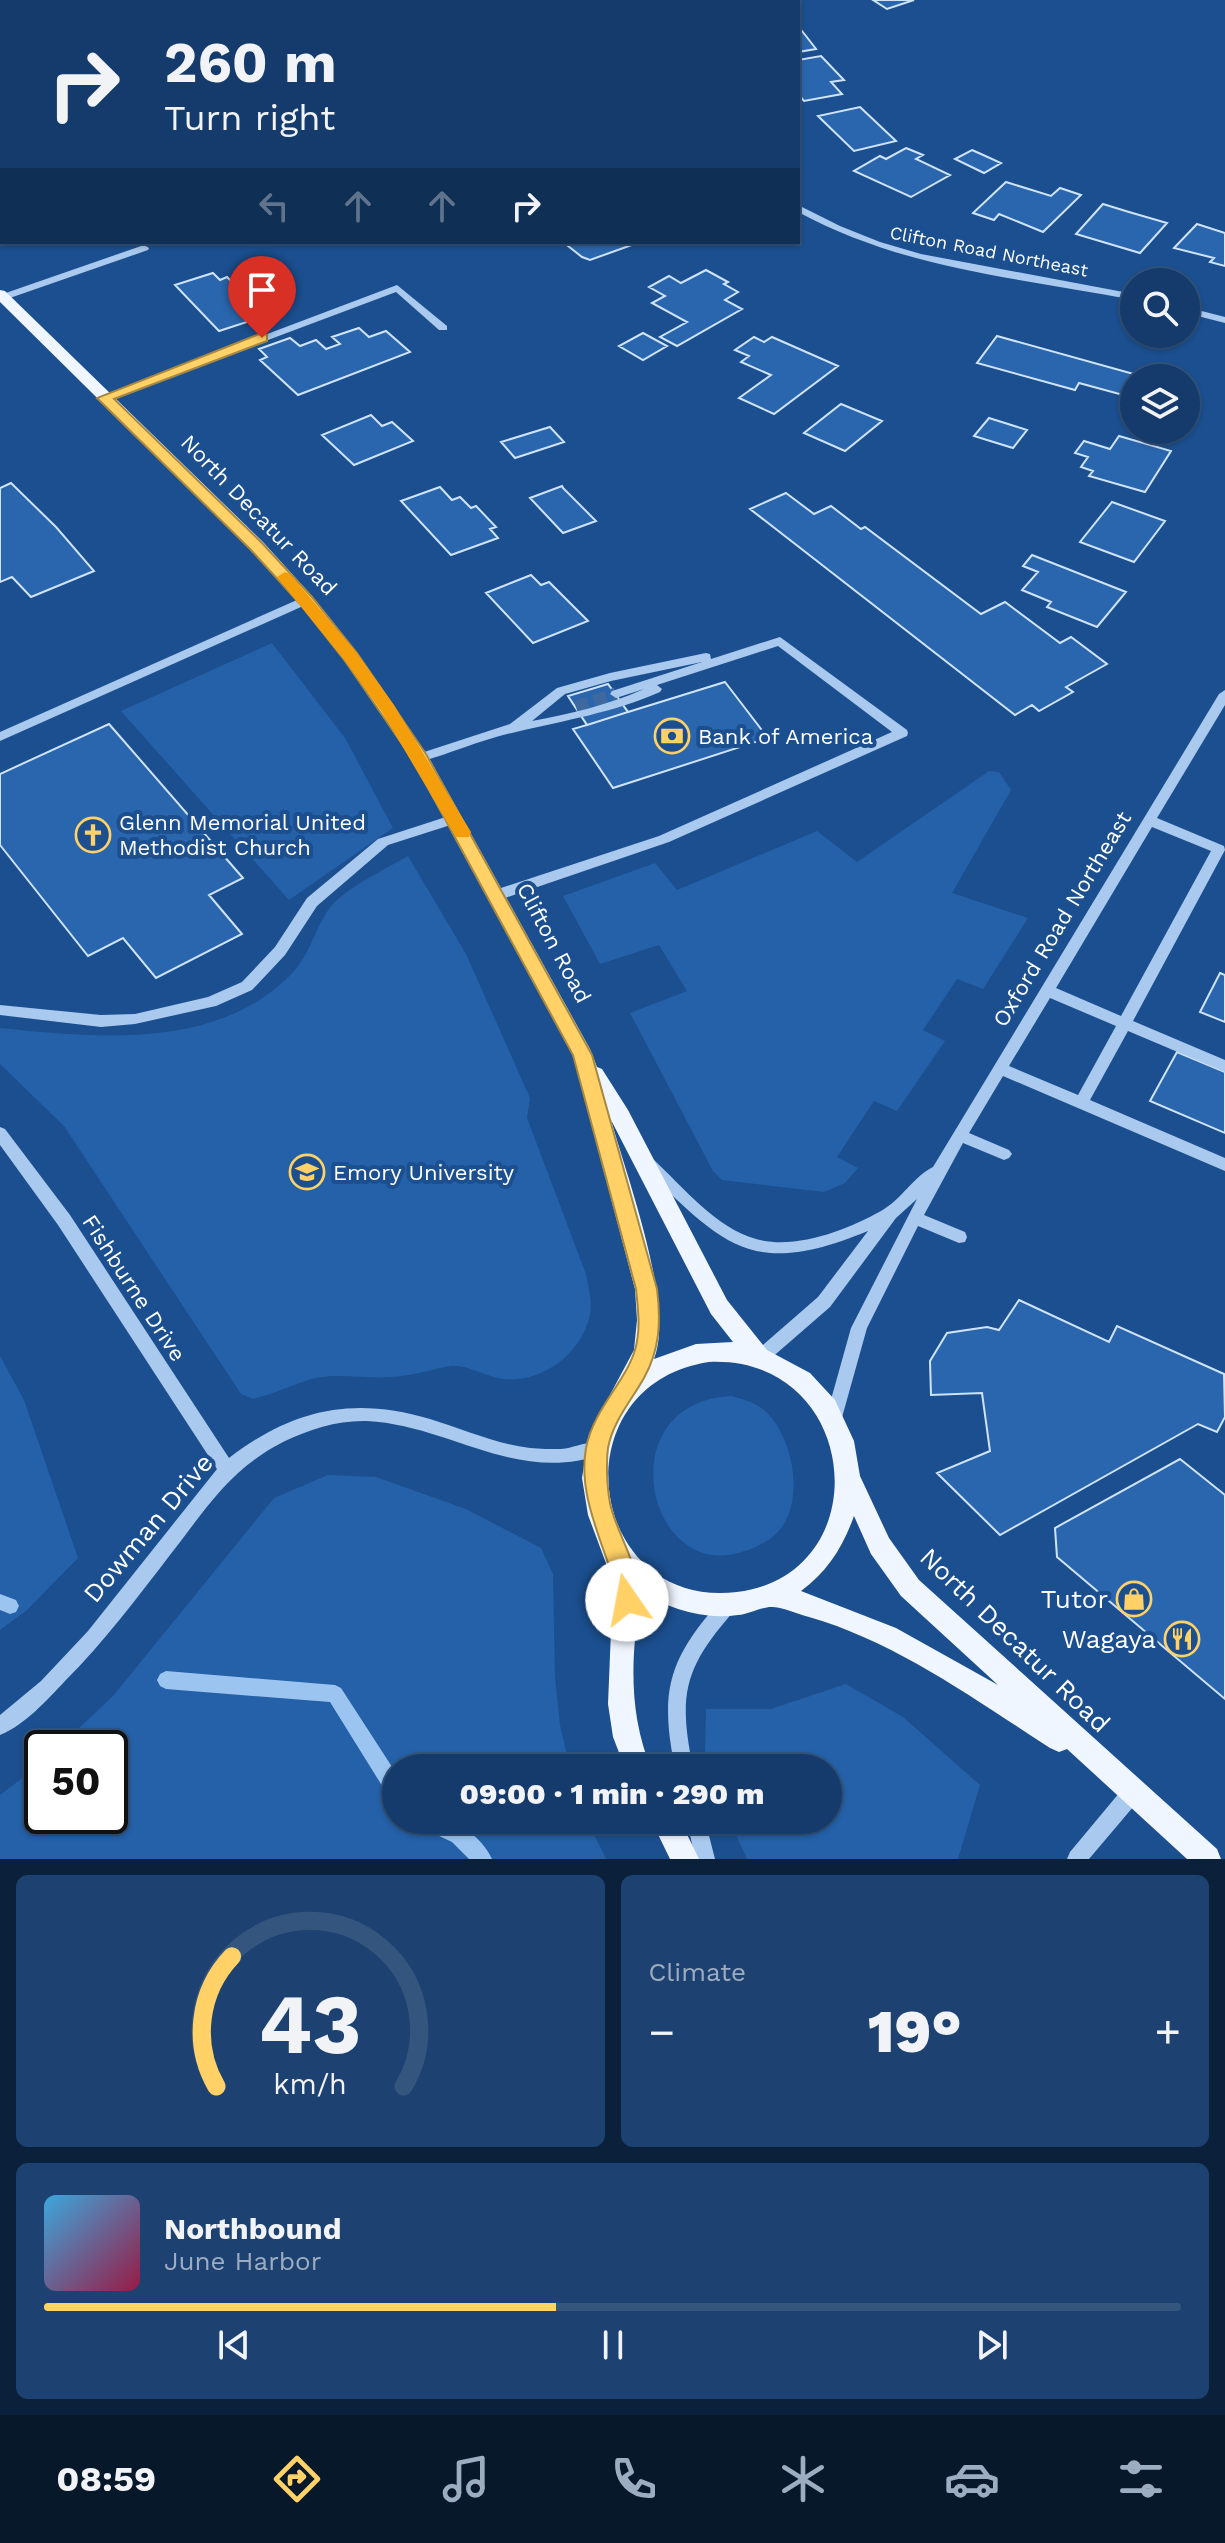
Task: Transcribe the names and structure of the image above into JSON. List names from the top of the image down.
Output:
{
  "streets": {
    "main road": ["North Decatur Road", "Clifton Road"],
    "street": [
      "Clifton Road Northeast",
      "Oxford Road Northeast",
      "Fishburne Drive",
      "Dowman Drive"
    ]
  },
  "crossings": [
    ["North Decatur Road", "Oxford Road Northeast"],
    ["North Decatur Road", "Dowman Drive"],
    ["Oxford Road Northeast", "Dowman Drive"],
    ["Fishburne Drive", "Dowman Drive"]
  ],
  "places": {
    "bank": ["Bank of America"],
    "church": ["Glenn Memorial United Methodist Church"],
    "school or university": ["Emory University"],
    "shop": ["Tutor"],
    "restaurant": ["Wagaya"]
  },
  "page": {
    "turn": ["260 m", "Turn right"],
    "limit": "50",
    "trip": "09:00 · 1 min · 290 m",
    "tile": "Climate",
    "heat": ["−", "19°", "+"],
    "song": ["Northbound", "June Harbor"],
    "tabs": "08:59",
    "gauge": ["43", "km/h"]
  }
}
